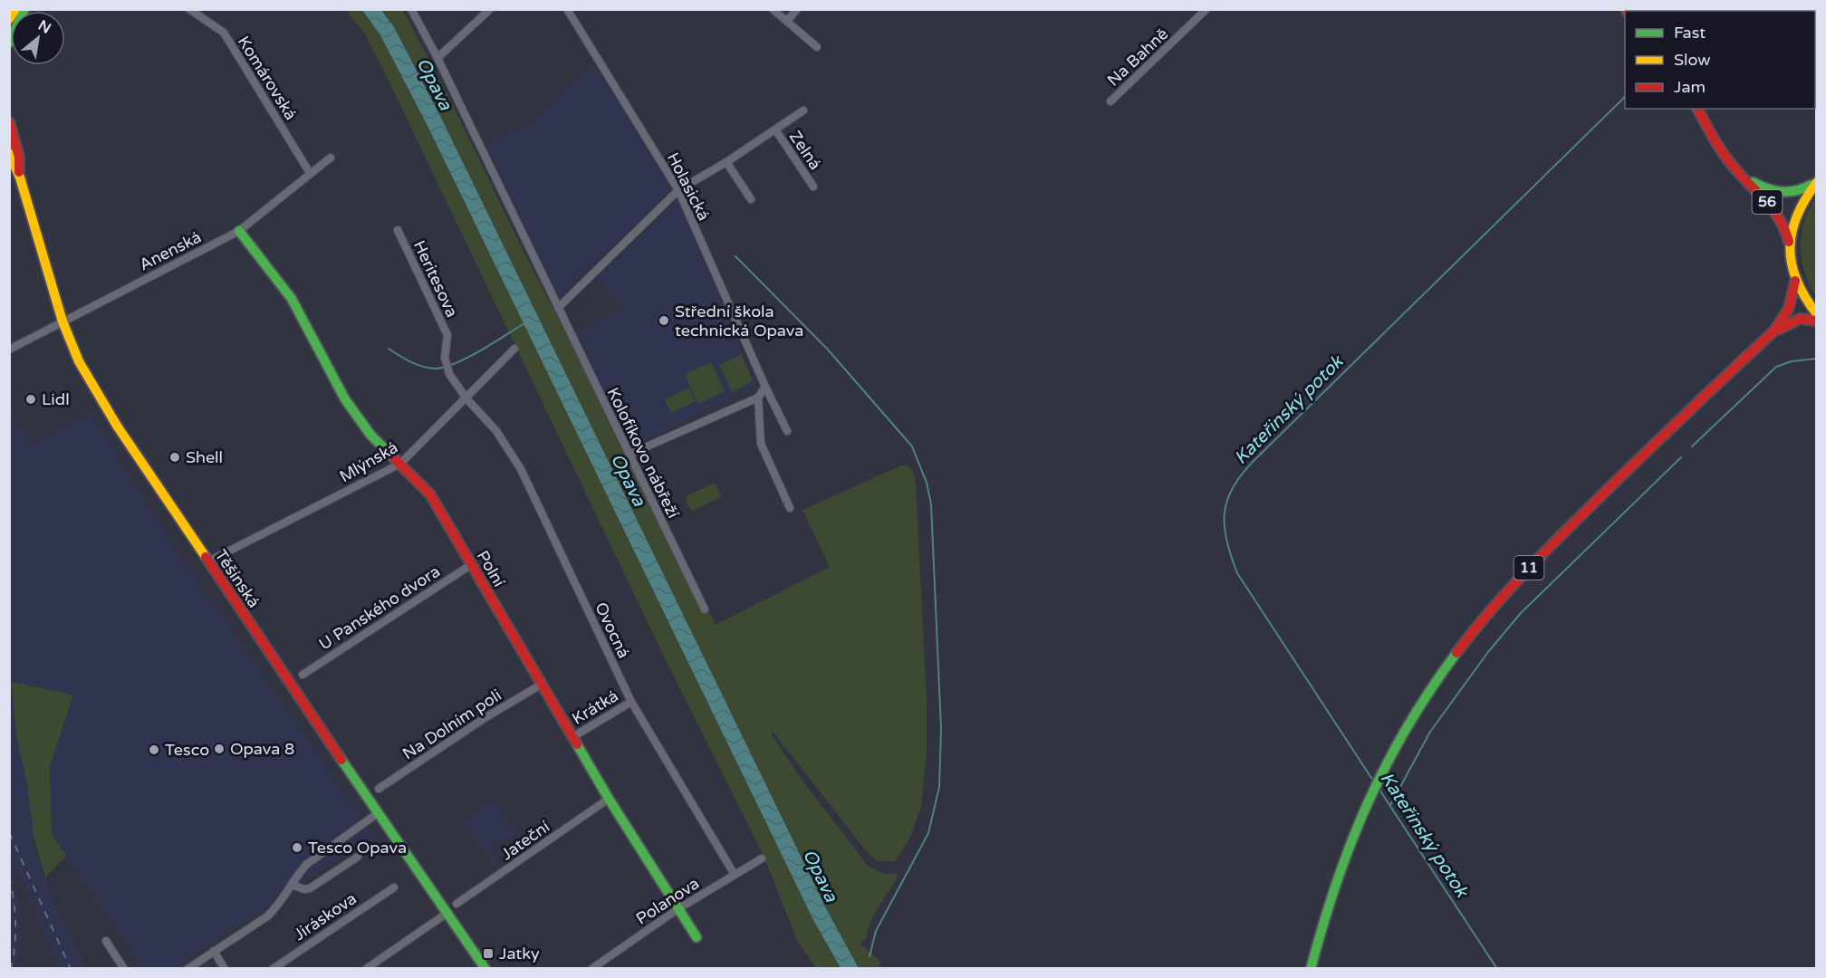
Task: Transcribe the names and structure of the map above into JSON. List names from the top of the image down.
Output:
{
  "streets": {
    "street": [
      "Na Bahně",
      "Komárovská",
      "Zelná",
      "Holasická",
      "56",
      "Anenská",
      "Heritesova",
      "Kolofíkovo nábřeží",
      "Mlýnská",
      "11",
      "Polní",
      "Těšínská",
      "U Panského dvora",
      "Ovocná",
      "Krátká",
      "Na Dolním poli",
      "Jateční",
      "Polanova",
      "Jiráskova"
    ]
  },
  "crossings": [
    ["Komárovská", "Anenská"],
    ["Zelná", "Holasická"],
    ["Anenská", "Polní"],
    ["Anenská", "Těšínská"],
    ["Heritesova", "Mlýnská"],
    ["Heritesova", "Ovocná"],
    ["Mlýnská", "Polní"],
    ["Mlýnská", "Těšínská"],
    ["Mlýnská", "Ovocná"],
    ["Polní", "U Panského dvora"],
    ["Polní", "Krátká"],
    ["Polní", "Na Dolním poli"],
    ["Polní", "Jateční"],
    ["Polní", "Polanova"],
    ["Ovocná", "Krátká"],
    ["Ovocná", "Polanova"]
  ],
  "water": ["Opava", "Kateřinský potok"],
  "places": {
    "other": [
      "Střední škola technická Opava",
      "Lidl",
      "Shell",
      "Opava 8",
      "Tesco",
      "Tesco Opava"
    ],
    "transit": ["Jatky"]
  },
  "legend": ["Fast", "Slow", "Jam"],
  "north": "top right"
}
